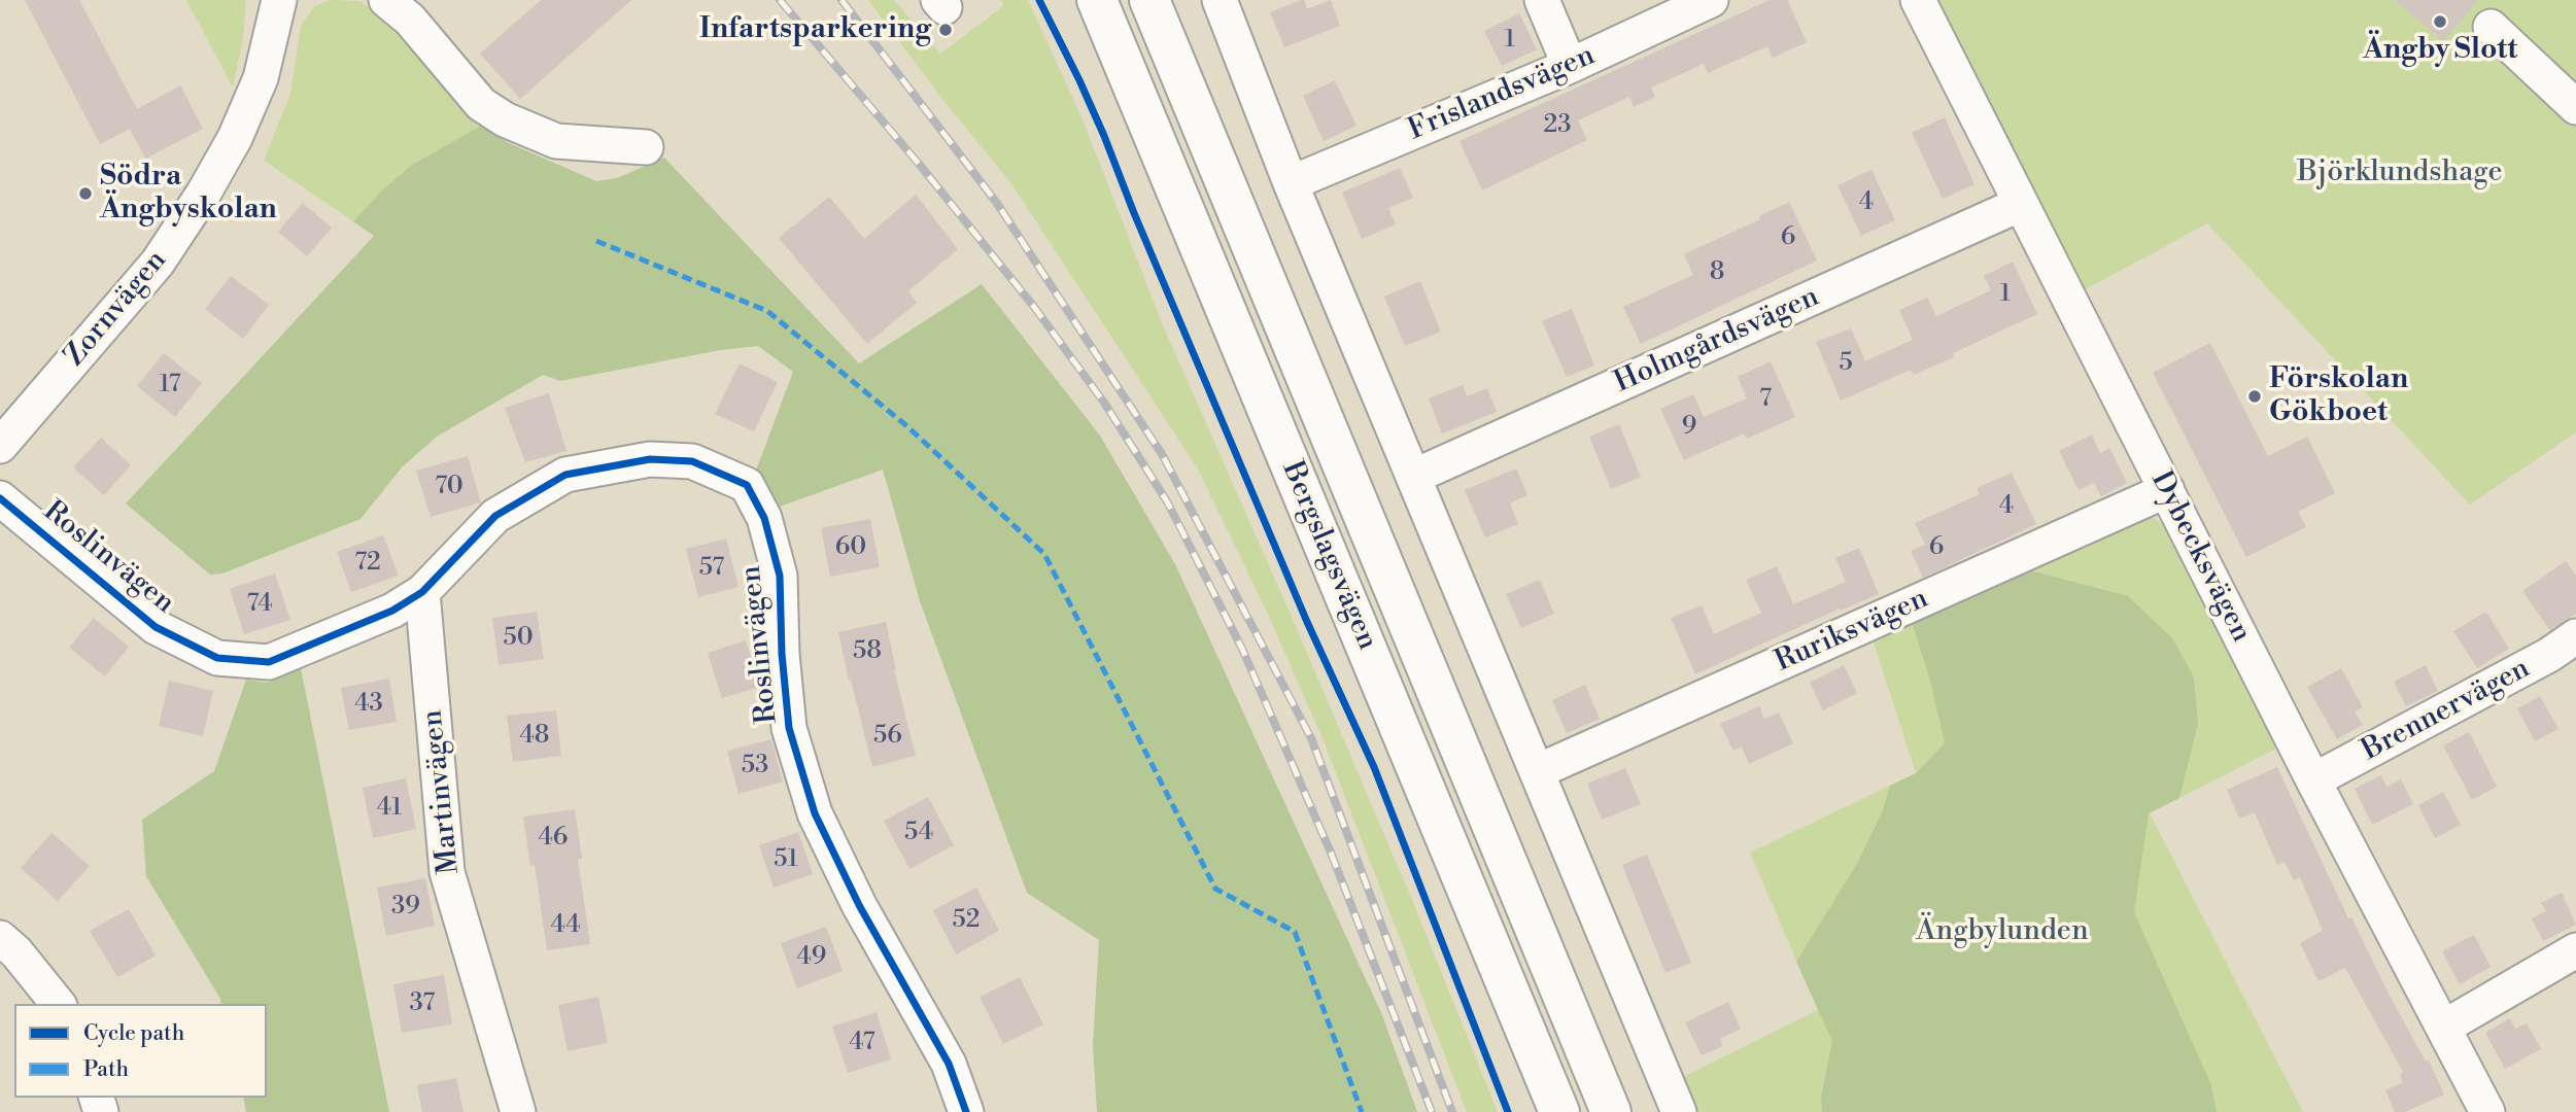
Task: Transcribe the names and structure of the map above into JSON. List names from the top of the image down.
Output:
{
  "streets": {
    "main road": ["Bergslagsvägen"],
    "street": [
      "Frislandsvägen",
      "Zornvägen",
      "Holmgårdsvägen",
      "Dybecksvägen",
      "Roslinvägen",
      "Ruriksvägen",
      "Brennervägen",
      "Martinvägen"
    ]
  },
  "crossings": [
    ["Holmgårdsvägen", "Dybecksvägen"],
    ["Dybecksvägen", "Ruriksvägen"],
    ["Dybecksvägen", "Brennervägen"],
    ["Roslinvägen", "Martinvägen"]
  ],
  "parks": ["Björklundshage", "Ängbylunden"],
  "places": [
    "Ängby Slott",
    "Infartsparkering",
    "Södra Ängbyskolan",
    "Förskolan Gökboet"
  ],
  "house_numbers": [
    "1",
    "23",
    "4",
    "6",
    "8",
    "1",
    "5",
    "17",
    "7",
    "9",
    "70",
    "4",
    "60",
    "6",
    "72",
    "57",
    "74",
    "50",
    "58",
    "43",
    "48",
    "56",
    "53",
    "41",
    "54",
    "46",
    "51",
    "39",
    "52",
    "44",
    "49",
    "37",
    "47"
  ],
  "legend": ["Cycle path", "Path"]
}
